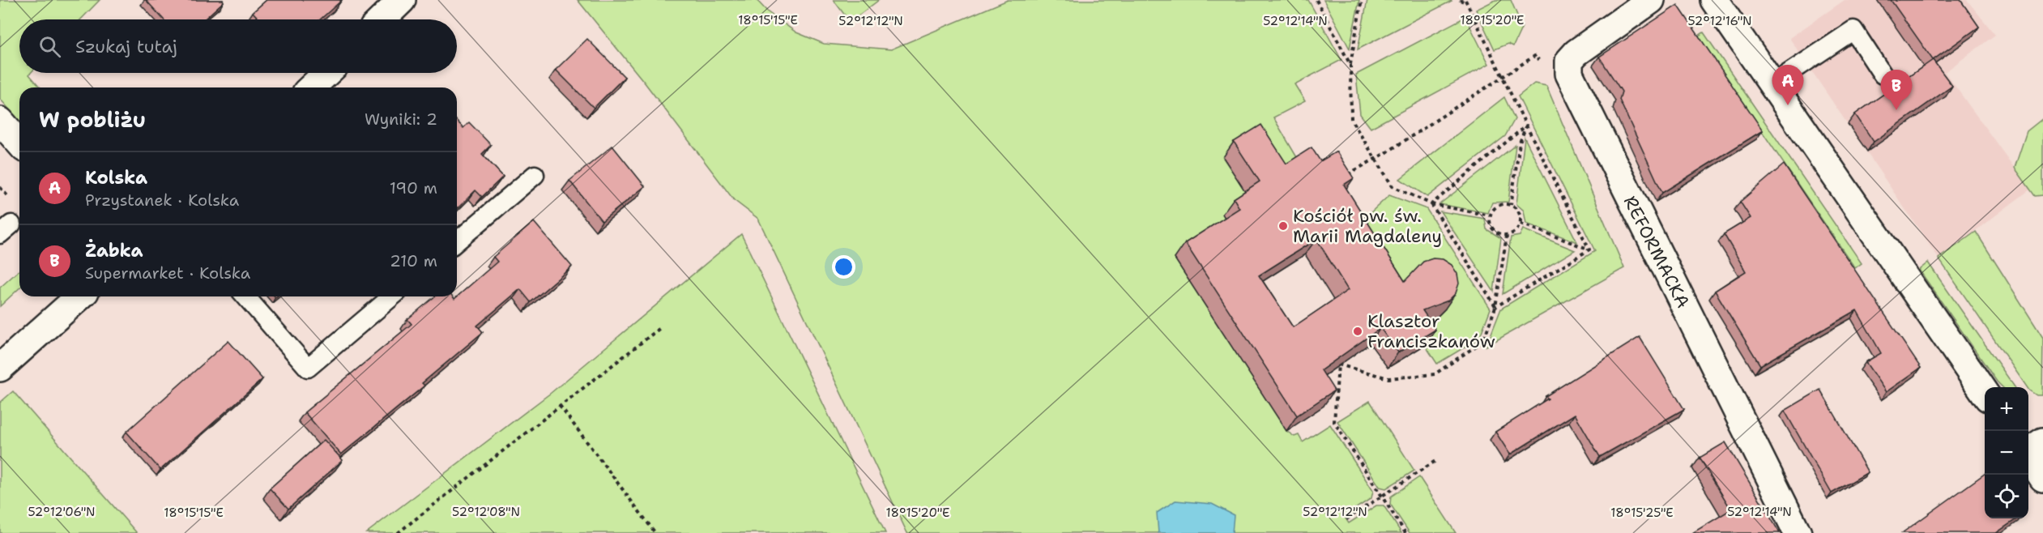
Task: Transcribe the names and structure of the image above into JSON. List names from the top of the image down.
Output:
{
  "streets": {
    "street": ["REFORMACKA"]
  },
  "places": ["Kościół pw. św. Marii Magdaleny", "Klasztor Franciszkanów"],
  "page": {
    "search": "Szukaj tutaj",
    "pins": ["A", "B"],
    "heading": ["W pobliżu", "Wyniki: 2"],
    "list": [
      {
        "mark": "A",
        "name": "Kolska",
        "note": "Przystanek · Kolska",
        "value": "190 m"
      },
      {
        "mark": "B",
        "name": "Żabka",
        "note": "Supermarket · Kolska",
        "value": "210 m"
      }
    ],
    "map_buttons": ["+", "−"]
  },
  "coordinates": [
    "18°15'15\"E",
    "18°15'20\"E",
    "52°12'12\"N",
    "52°12'14\"N",
    "52°12'16\"N",
    "52°12'06\"N",
    "52°12'08\"N",
    "18°15'25\"E"
  ]
}
